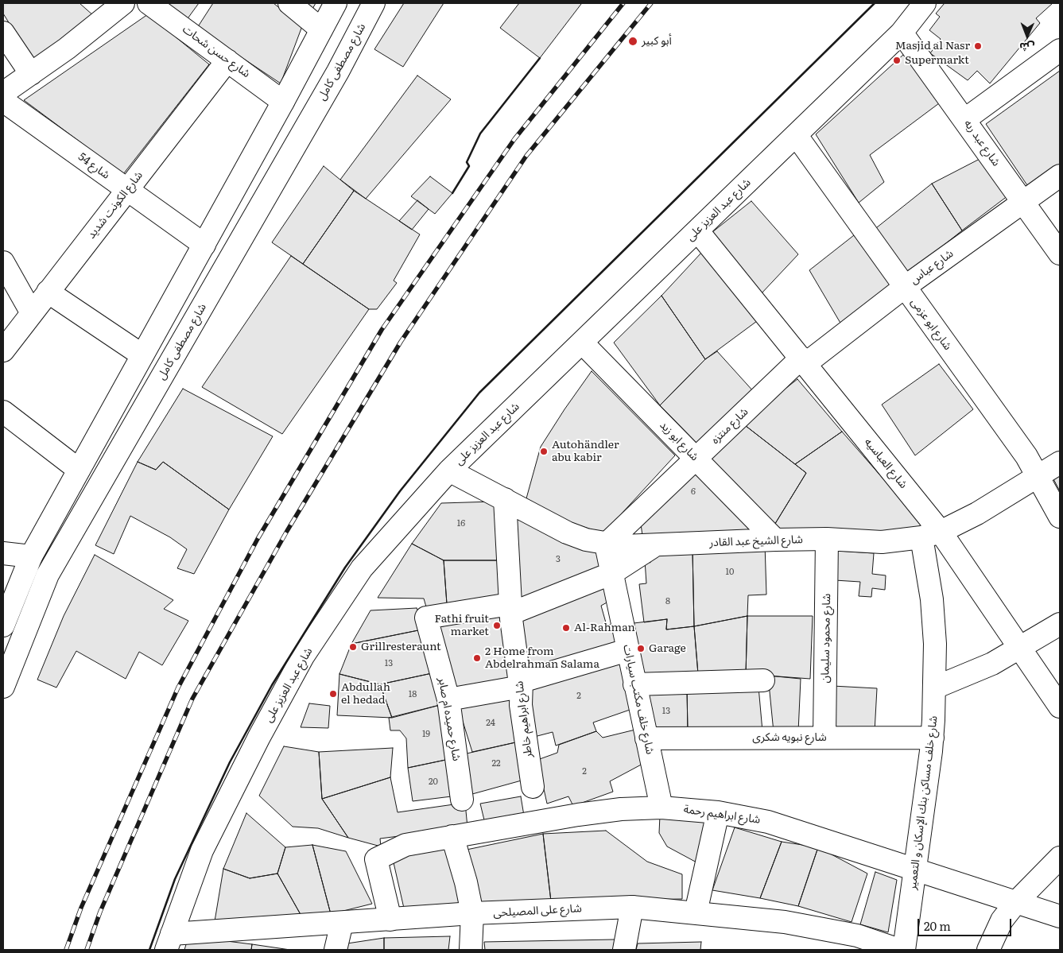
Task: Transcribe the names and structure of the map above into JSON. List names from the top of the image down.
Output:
{
  "streets": {
    "street": [
      "شارع حسن شحات",
      "شارع مصطفى كامل",
      "شارع عبد ربه",
      "شارع 54",
      "شارع الكونت شديد",
      "شارع عبد العزيز على",
      "شارع عباس",
      "شارع ابو عزمى",
      "شارع منتزه",
      "شارع ابو زيد",
      "شارع العباسيه",
      "شارع الشيخ عبد القادر",
      "شارع محمود سليمان",
      "شارع خلف مكتب سيارات",
      "شارع حميده ام صابر",
      "شارع ابراهيم خاطر",
      "شارع نبويه شكرى",
      "شارع خلف مساكن بنك الإسكان و التعمير",
      "شارع ابراهيم رحمة",
      "شارع على المصيلحى"
    ]
  },
  "crossings": [
    ["شارع حسن شحات", "شارع الكونت شديد"],
    ["شارع عبد ربه", "شارع عبد العزيز على"],
    ["شارع عبد ربه", "شارع عباس"],
    ["شارع 54", "شارع الكونت شديد"],
    ["شارع عبد العزيز على", "شارع ابو عزمى"],
    ["شارع عبد العزيز على", "شارع ابو زيد"],
    ["شارع عبد العزيز على", "شارع العباسيه"],
    ["شارع عبد العزيز على", "شارع الشيخ عبد القادر"],
    ["شارع عبد العزيز على", "شارع على المصيلحى"],
    ["شارع عباس", "شارع ابو عزمى"],
    ["شارع عباس", "شارع منتزه"],
    ["شارع عباس", "شارع العباسيه"],
    ["شارع ابو عزمى", "شارع الشيخ عبد القادر"],
    ["شارع منتزه", "شارع ابو زيد"],
    ["شارع منتزه", "شارع العباسيه"],
    ["شارع منتزه", "شارع الشيخ عبد القادر"],
    ["شارع منتزه", "شارع خلف مكتب سيارات"],
    ["شارع ابو زيد", "شارع الشيخ عبد القادر"],
    ["شارع العباسيه", "شارع الشيخ عبد القادر"],
    ["شارع العباسيه", "شارع خلف مساكن بنك الإسكان و التعمير"],
    ["شارع الشيخ عبد القادر", "شارع محمود سليمان"],
    ["شارع الشيخ عبد القادر", "شارع خلف مكتب سيارات"],
    ["شارع الشيخ عبد القادر", "شارع ابراهيم خاطر"],
    ["شارع الشيخ عبد القادر", "شارع خلف مساكن بنك الإسكان و التعمير"],
    ["شارع محمود سليمان", "شارع نبويه شكرى"],
    ["شارع خلف مكتب سيارات", "شارع نبويه شكرى"],
    ["شارع خلف مكتب سيارات", "شارع ابراهيم رحمة"],
    ["شارع حميده ام صابر", "شارع ابراهيم خاطر"],
    ["شارع نبويه شكرى", "شارع خلف مساكن بنك الإسكان و التعمير"],
    ["شارع خلف مساكن بنك الإسكان و التعمير", "شارع ابراهيم رحمة"],
    ["شارع ابراهيم رحمة", "شارع على المصيلحى"]
  ],
  "places": [
    "أبو كبير",
    "Masjid al Nasr",
    "Supermarkt",
    "Autohändler abu kabir",
    "Fathi fruit market",
    "Al-Rahman",
    "Grillresteraunt",
    "Garage",
    "2 Home from Abdelrahman Salama",
    "Abdullah el hedad"
  ],
  "house_numbers": [
    "6",
    "16",
    "3",
    "10",
    "8",
    "13",
    "18",
    "2",
    "13",
    "24",
    "19",
    "22",
    "2",
    "20"
  ],
  "scale_bar": "20 m",
  "north": "bottom"
}
